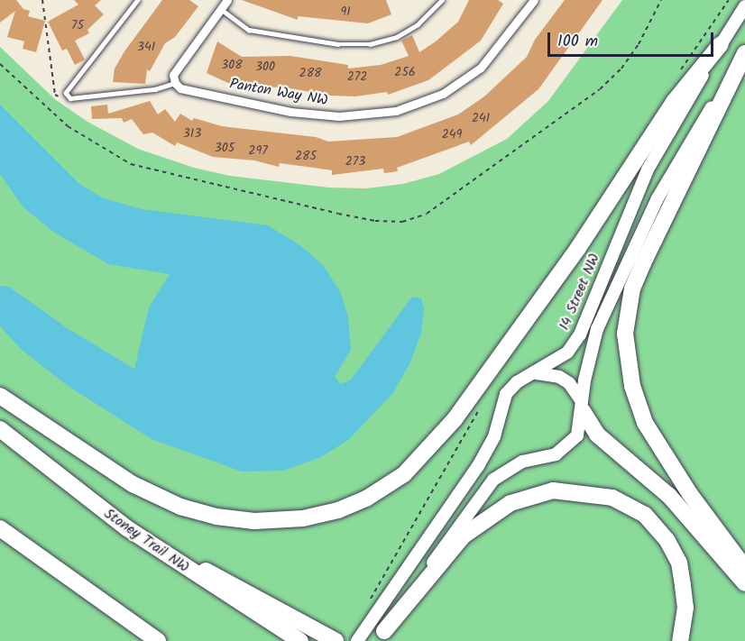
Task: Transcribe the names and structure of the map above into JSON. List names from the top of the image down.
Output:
{
  "streets": {
    "highway": ["Stoney Trail NW"],
    "street": ["Panton Way NW", "14 Street NW"]
  },
  "house_numbers": [
    "91",
    "75",
    "341",
    "308",
    "300",
    "256",
    "288",
    "272",
    "241",
    "313",
    "249",
    "305",
    "297",
    "285",
    "273"
  ],
  "scale_bar": "100 m"
}
